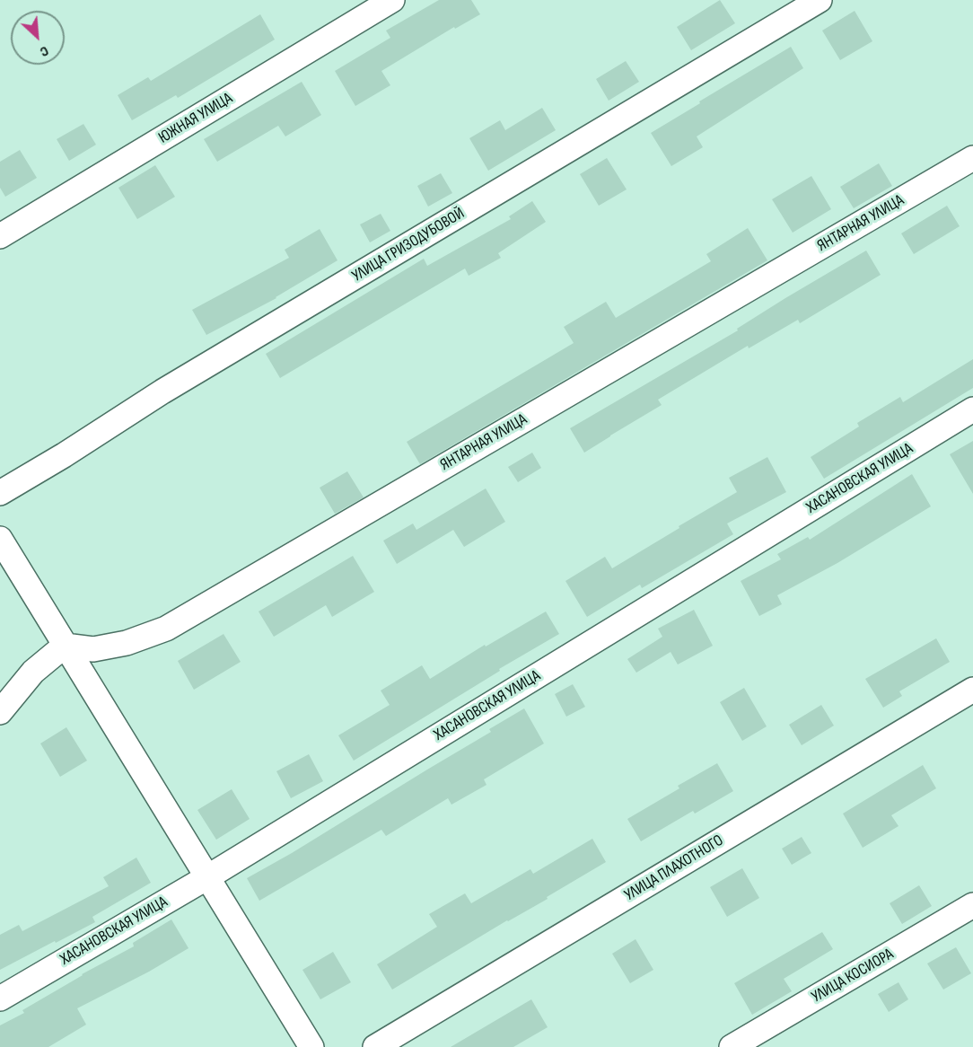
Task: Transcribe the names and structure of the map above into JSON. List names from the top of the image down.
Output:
{
  "streets": {
    "street": [
      "ЮЖНАЯ УЛИЦА",
      "ЯНТАРНАЯ УЛИЦА",
      "УЛИЦА ГРИЗОДУБОВОЙ",
      "ХАСАНОВСКАЯ УЛИЦА",
      "УЛИЦА ПЛАХОТНОГО",
      "УЛИЦА КОСИОРА"
    ]
  },
  "north": "bottom right"
}
